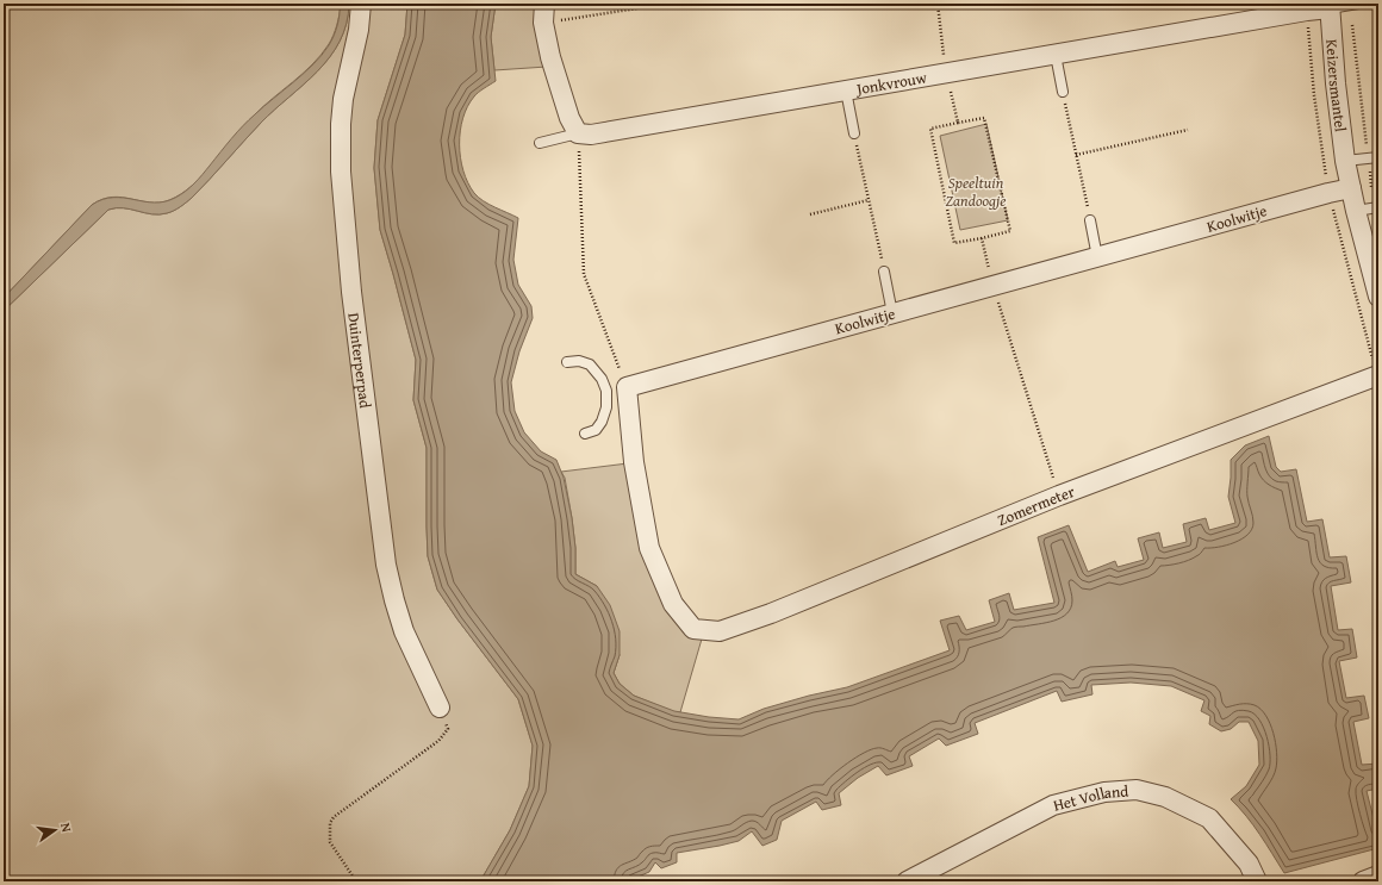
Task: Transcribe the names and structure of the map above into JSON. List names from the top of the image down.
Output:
{
  "streets": {
    "street": [
      "Jonkvrouw",
      "Keizersmantel",
      "Koolwitje",
      "Duinterperpad",
      "Zomermeter",
      "Het Volland"
    ]
  },
  "crossings": [
    ["Jonkvrouw", "Keizersmantel"],
    ["Keizersmantel", "Koolwitje"],
    ["Koolwitje", "Zomermeter"]
  ],
  "parks": ["Speeltuin Zandoogje"],
  "north": "right"
}
